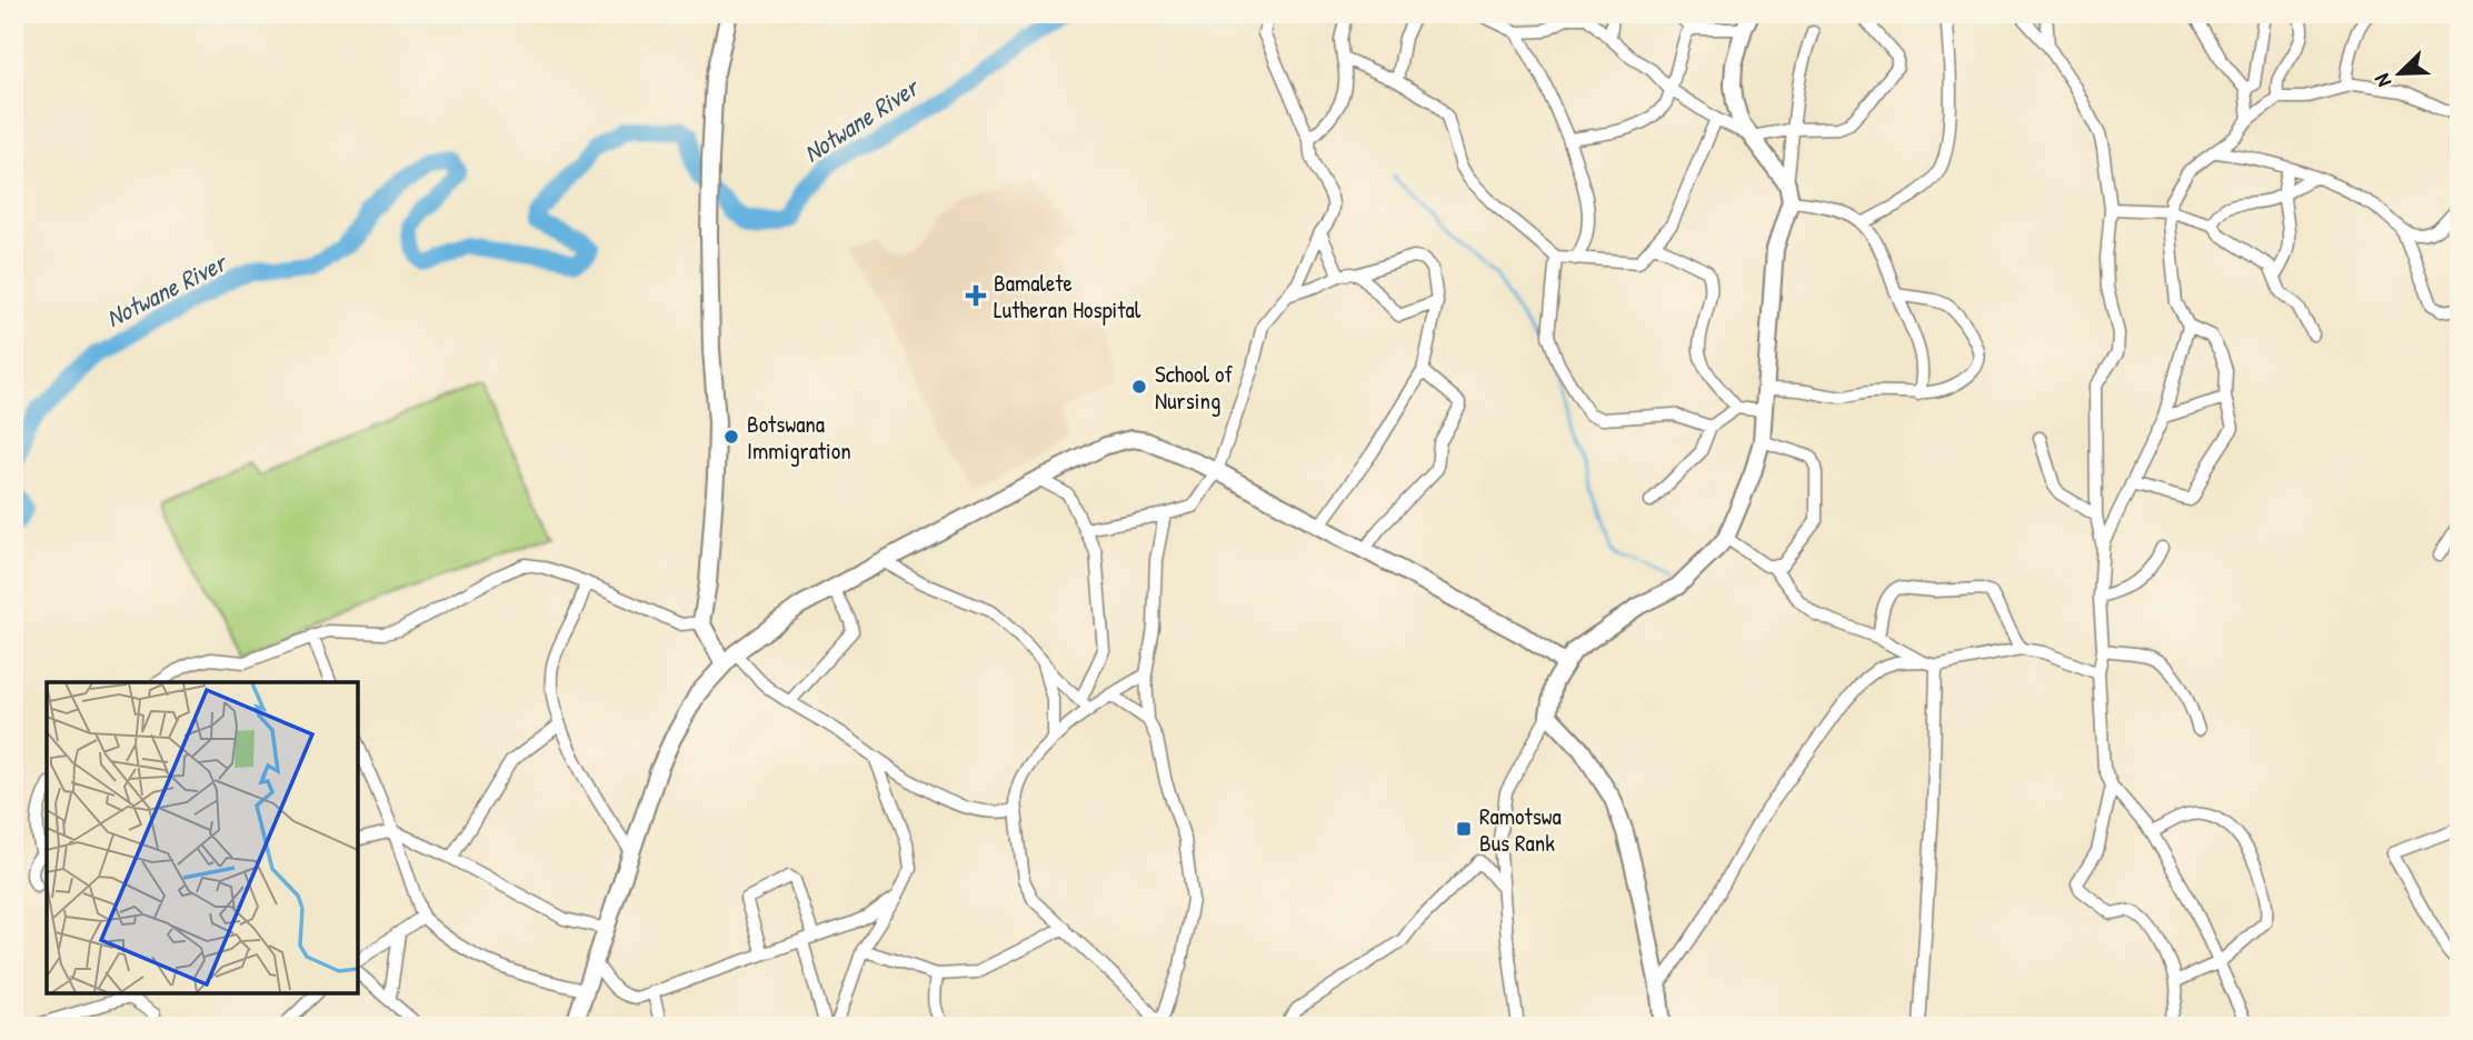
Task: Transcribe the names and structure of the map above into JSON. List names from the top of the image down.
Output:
{
  "water": ["Notwane River"],
  "places": {
    "health": ["Bamalete Lutheran Hospital"],
    "other": ["School of Nursing", "Botswana Immigration"],
    "transit": ["Ramotswa Bus Rank"]
  },
  "north": "bottom left"
}
